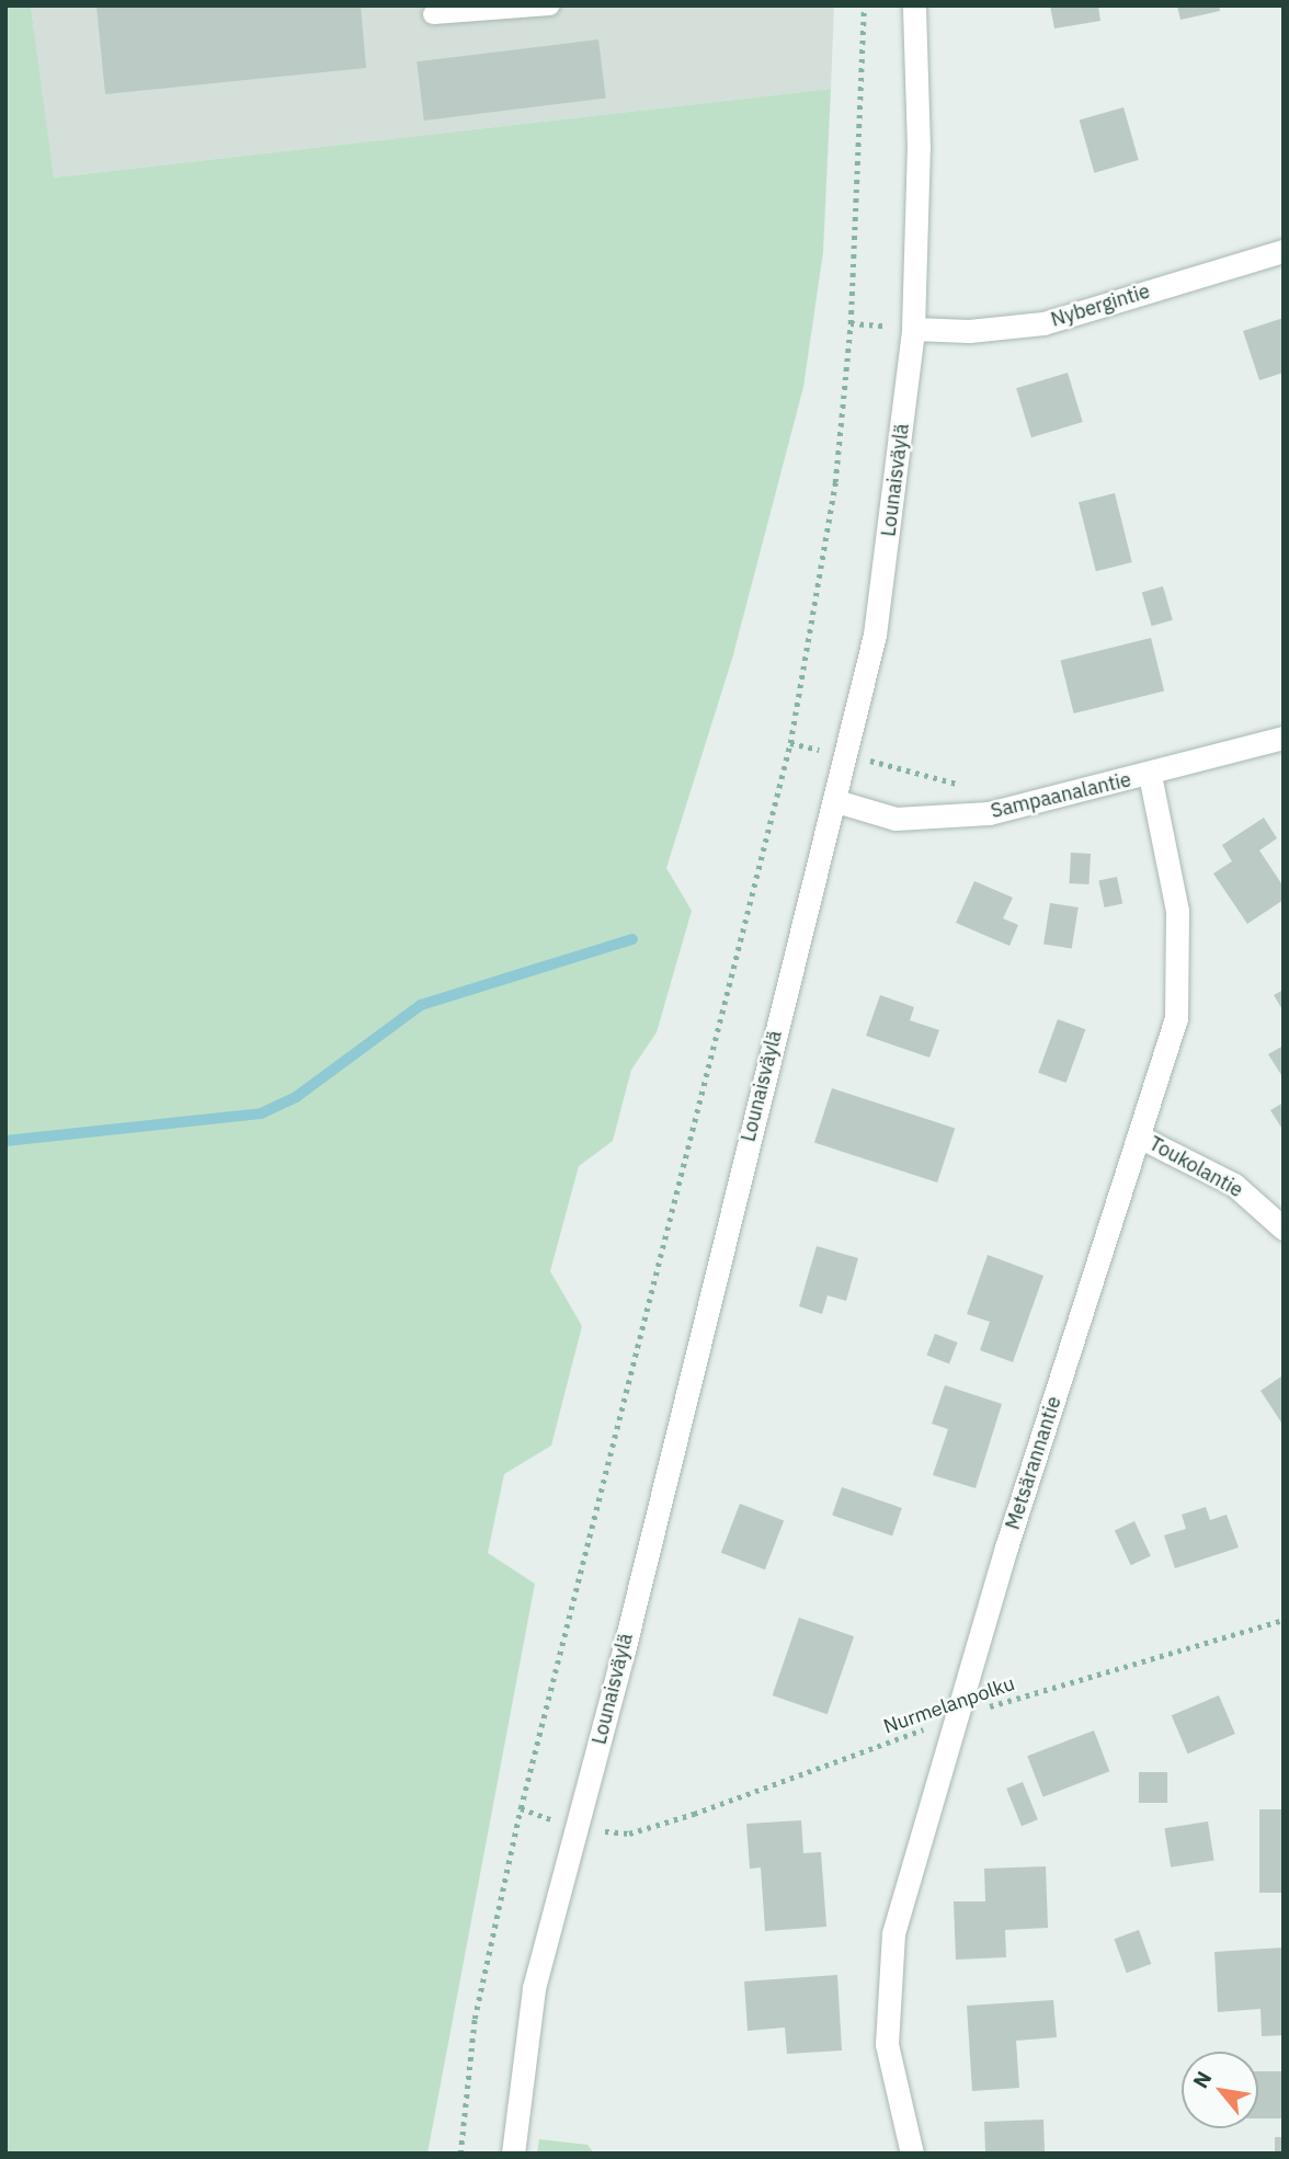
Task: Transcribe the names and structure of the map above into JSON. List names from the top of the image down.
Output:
{
  "streets": {
    "street": [
      "Nybergintie",
      "Lounaisväylä",
      "Sampaanalantie",
      "Toukolantie",
      "Metsärannantie"
    ],
    "path": ["Nurmelanpolku"]
  },
  "crossings": [
    ["Nybergintie", "Lounaisväylä"],
    ["Lounaisväylä", "Sampaanalantie"],
    ["Sampaanalantie", "Metsärannantie"],
    ["Toukolantie", "Metsärannantie"],
    ["Metsärannantie", "Nurmelanpolku"]
  ],
  "north": "top left"
}
